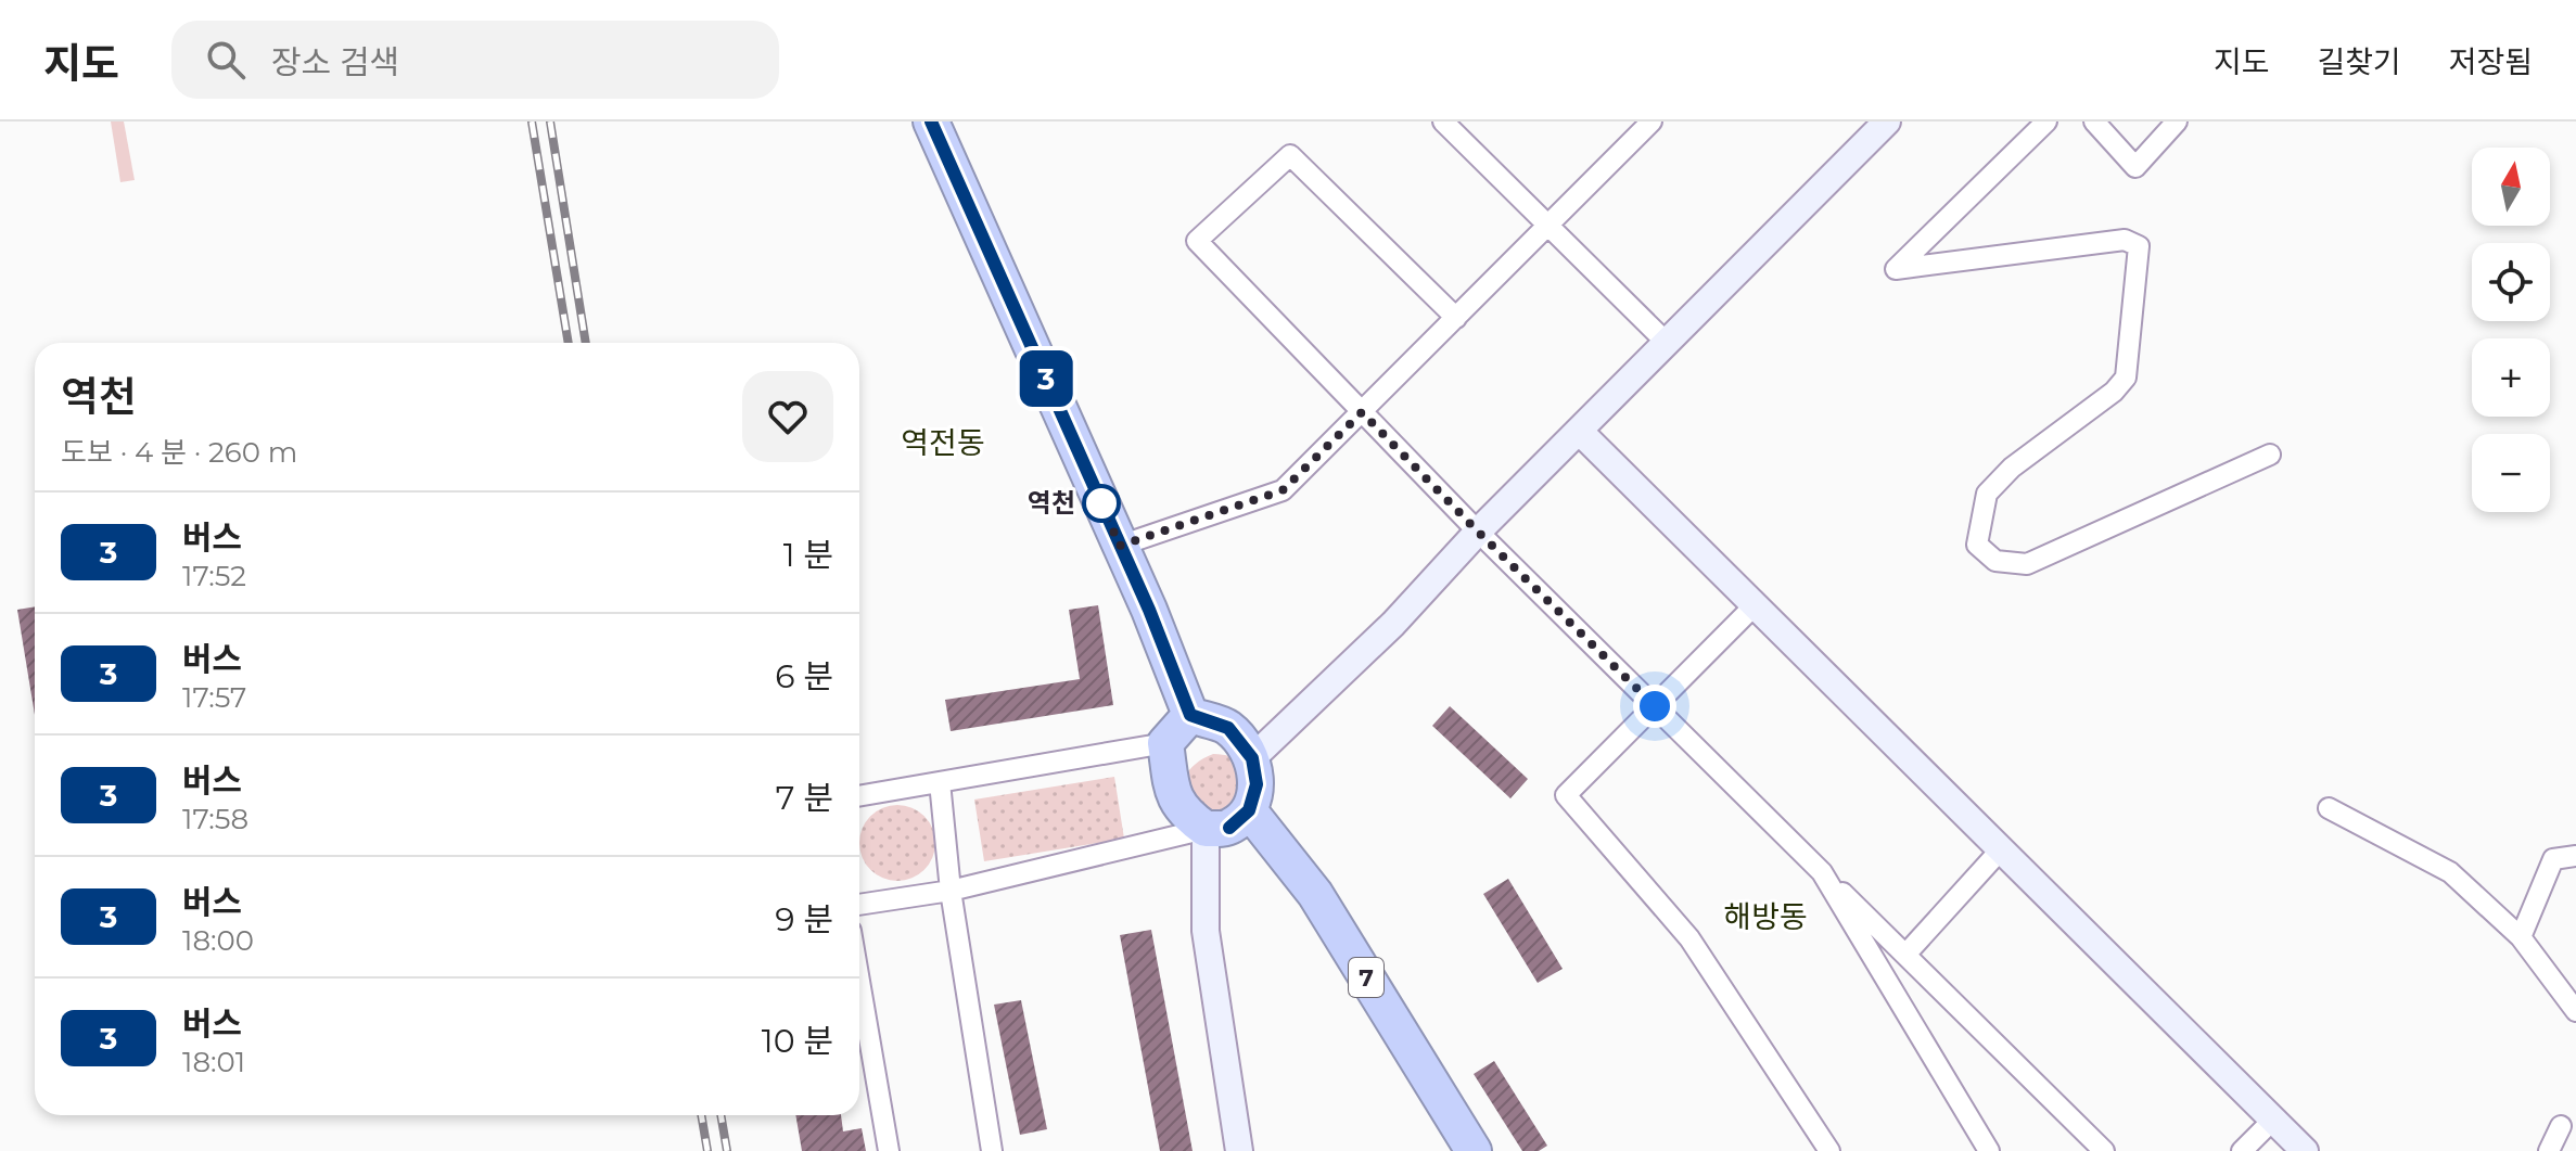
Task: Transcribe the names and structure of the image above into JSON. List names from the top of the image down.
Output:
{
  "streets": {
    "highway": ["7"]
  },
  "districts": ["역전동", "해방동"],
  "places": ["역천"],
  "lines": ["bus line 3"],
  "north": "top",
  "page": {
    "header": "지도",
    "search": "장소 검색",
    "nav": ["지도", "길찾기", "저장됨"],
    "on_map": "3",
    "map_buttons": ["+", "−"],
    "heading": ["역천", "도보 · 4 분 · 260 m"],
    "list": [
      {
        "mark": "3",
        "name": "버스",
        "note": "17:52",
        "value": "1 분"
      },
      {
        "mark": "3",
        "name": "버스",
        "note": "17:57",
        "value": "6 분"
      },
      {
        "mark": "3",
        "name": "버스",
        "note": "17:58",
        "value": "7 분"
      },
      {
        "mark": "3",
        "name": "버스",
        "note": "18:00",
        "value": "9 분"
      },
      {
        "mark": "3",
        "name": "버스",
        "note": "18:01",
        "value": "10 분"
      }
    ]
  }
}
